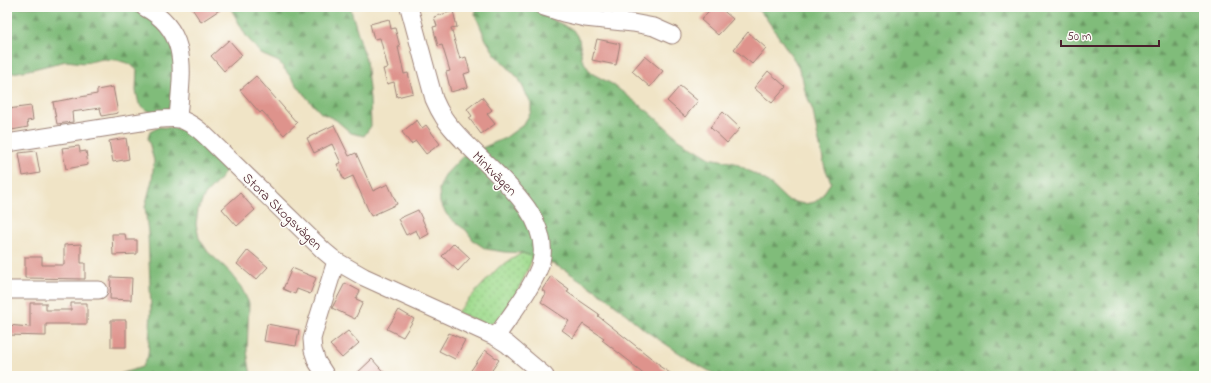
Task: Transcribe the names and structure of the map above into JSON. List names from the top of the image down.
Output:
{
  "streets": {
    "street": ["Minkvägen", "Stora Skogsvägen"]
  },
  "crossings": [
    ["Minkvägen", "Stora Skogsvägen"]
  ],
  "scale_bar": "50 m"
}
